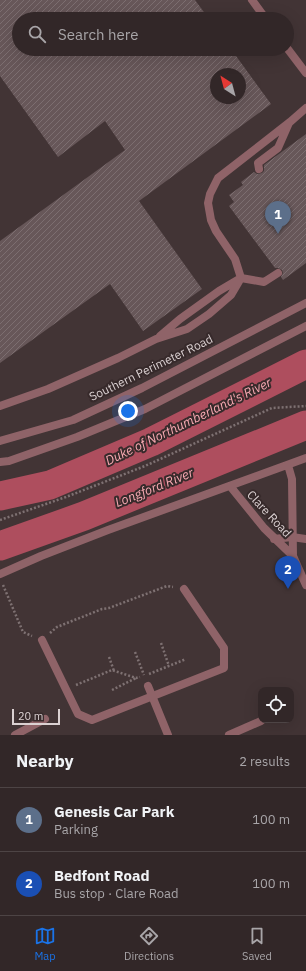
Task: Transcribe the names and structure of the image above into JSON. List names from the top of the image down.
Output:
{
  "streets": {
    "street": ["Southern Perimeter Road", "Clare Road"]
  },
  "water": ["Duke of Northumberland's River", "Longford River"],
  "scale_bar": "20 m",
  "north": "top left",
  "page": {
    "search": "Search here",
    "pins": ["1", "2"],
    "scale": "20 m",
    "heading": ["Nearby", "2 results"],
    "list": [
      {
        "mark": "1",
        "name": "Genesis Car Park",
        "note": "Parking",
        "value": "100 m"
      },
      {
        "mark": "2",
        "name": "Bedfont Road",
        "note": "Bus stop · Clare Road",
        "value": "100 m"
      }
    ],
    "nav": ["Map", "Directions", "Saved"]
  }
}
